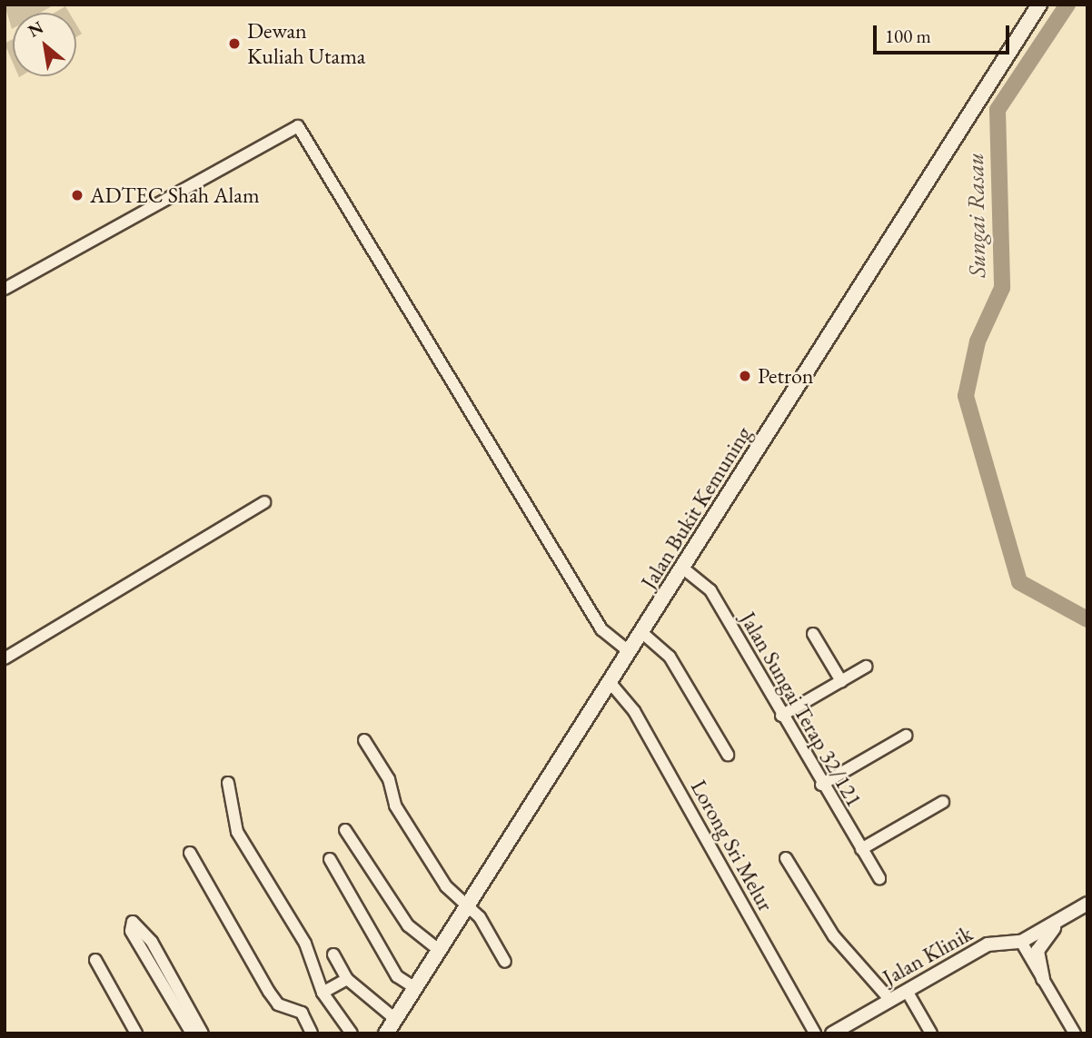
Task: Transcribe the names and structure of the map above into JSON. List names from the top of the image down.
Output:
{
  "streets": {
    "main road": ["Jalan Bukit Kemuning"],
    "street": ["Jalan Sungai Terap 32/121", "Lorong Sri Melur", "Jalan Klinik"]
  },
  "crossings": [
    ["Jalan Bukit Kemuning", "Jalan Sungai Terap 32/121"],
    ["Jalan Bukit Kemuning", "Lorong Sri Melur"]
  ],
  "water": ["Sungai Rasau"],
  "places": ["Dewan Kuliah Utama", "ADTEC Shah Alam", "Petron"],
  "scale_bar": "100 m",
  "north": "top left"
}
